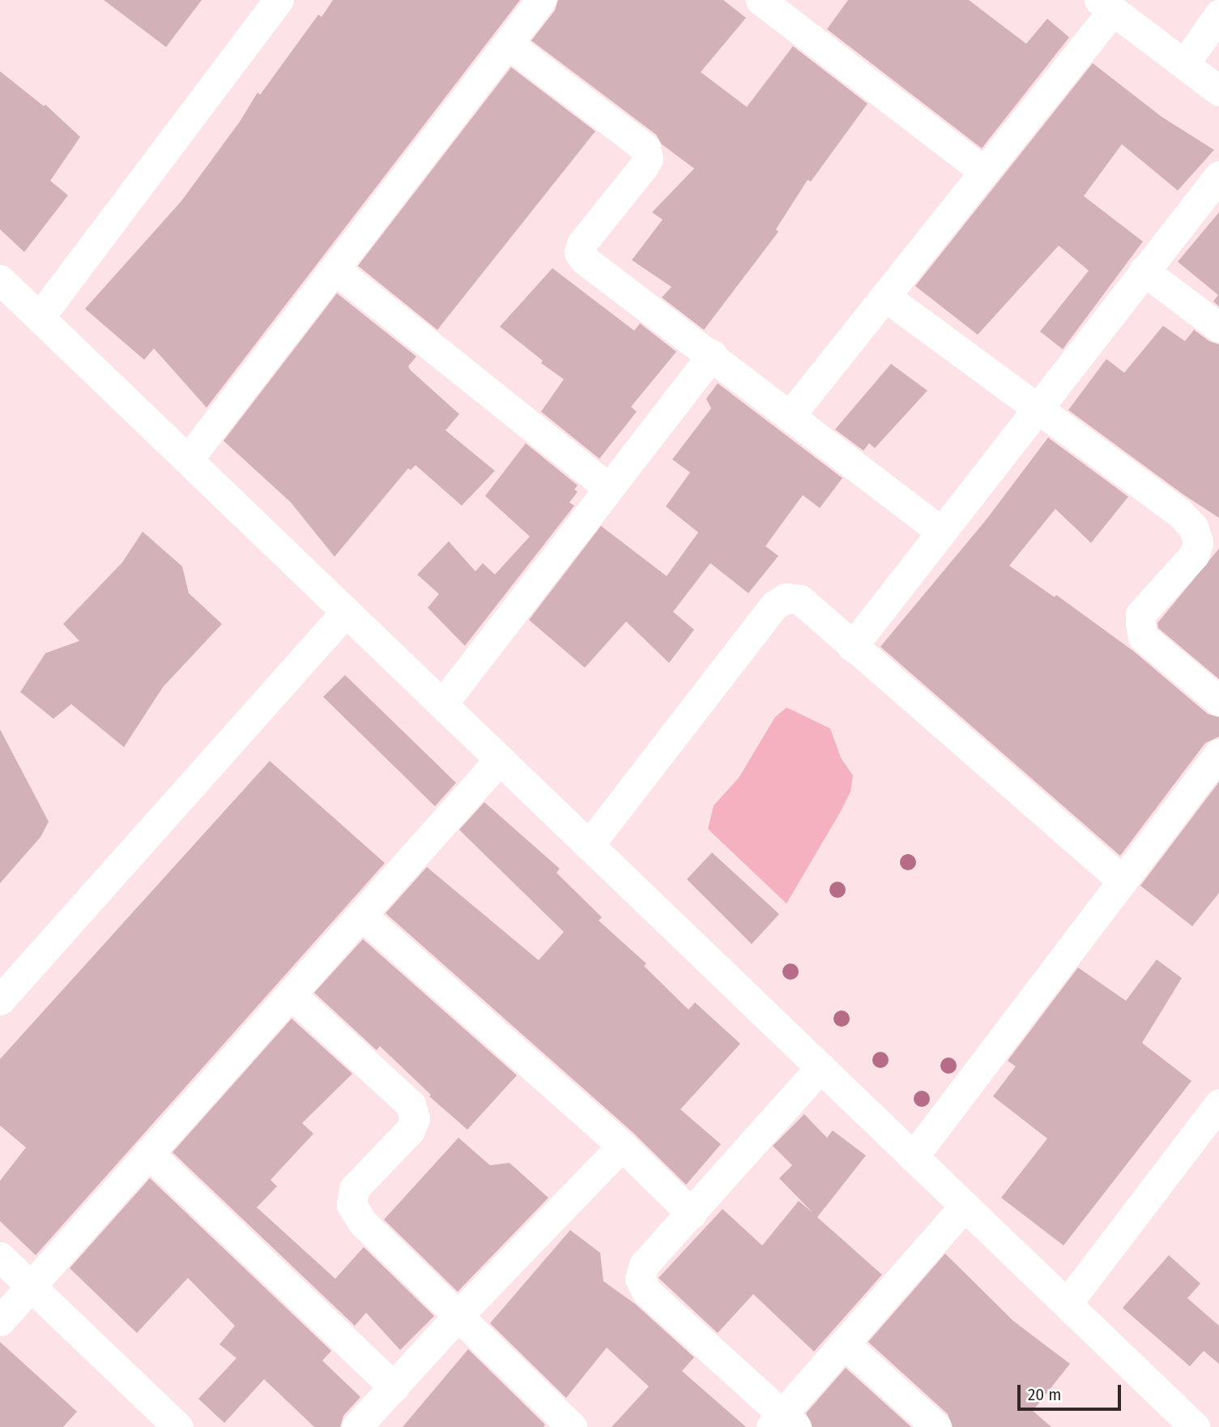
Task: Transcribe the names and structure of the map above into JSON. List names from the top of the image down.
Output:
{
  "scale_bar": "20 m"
}
